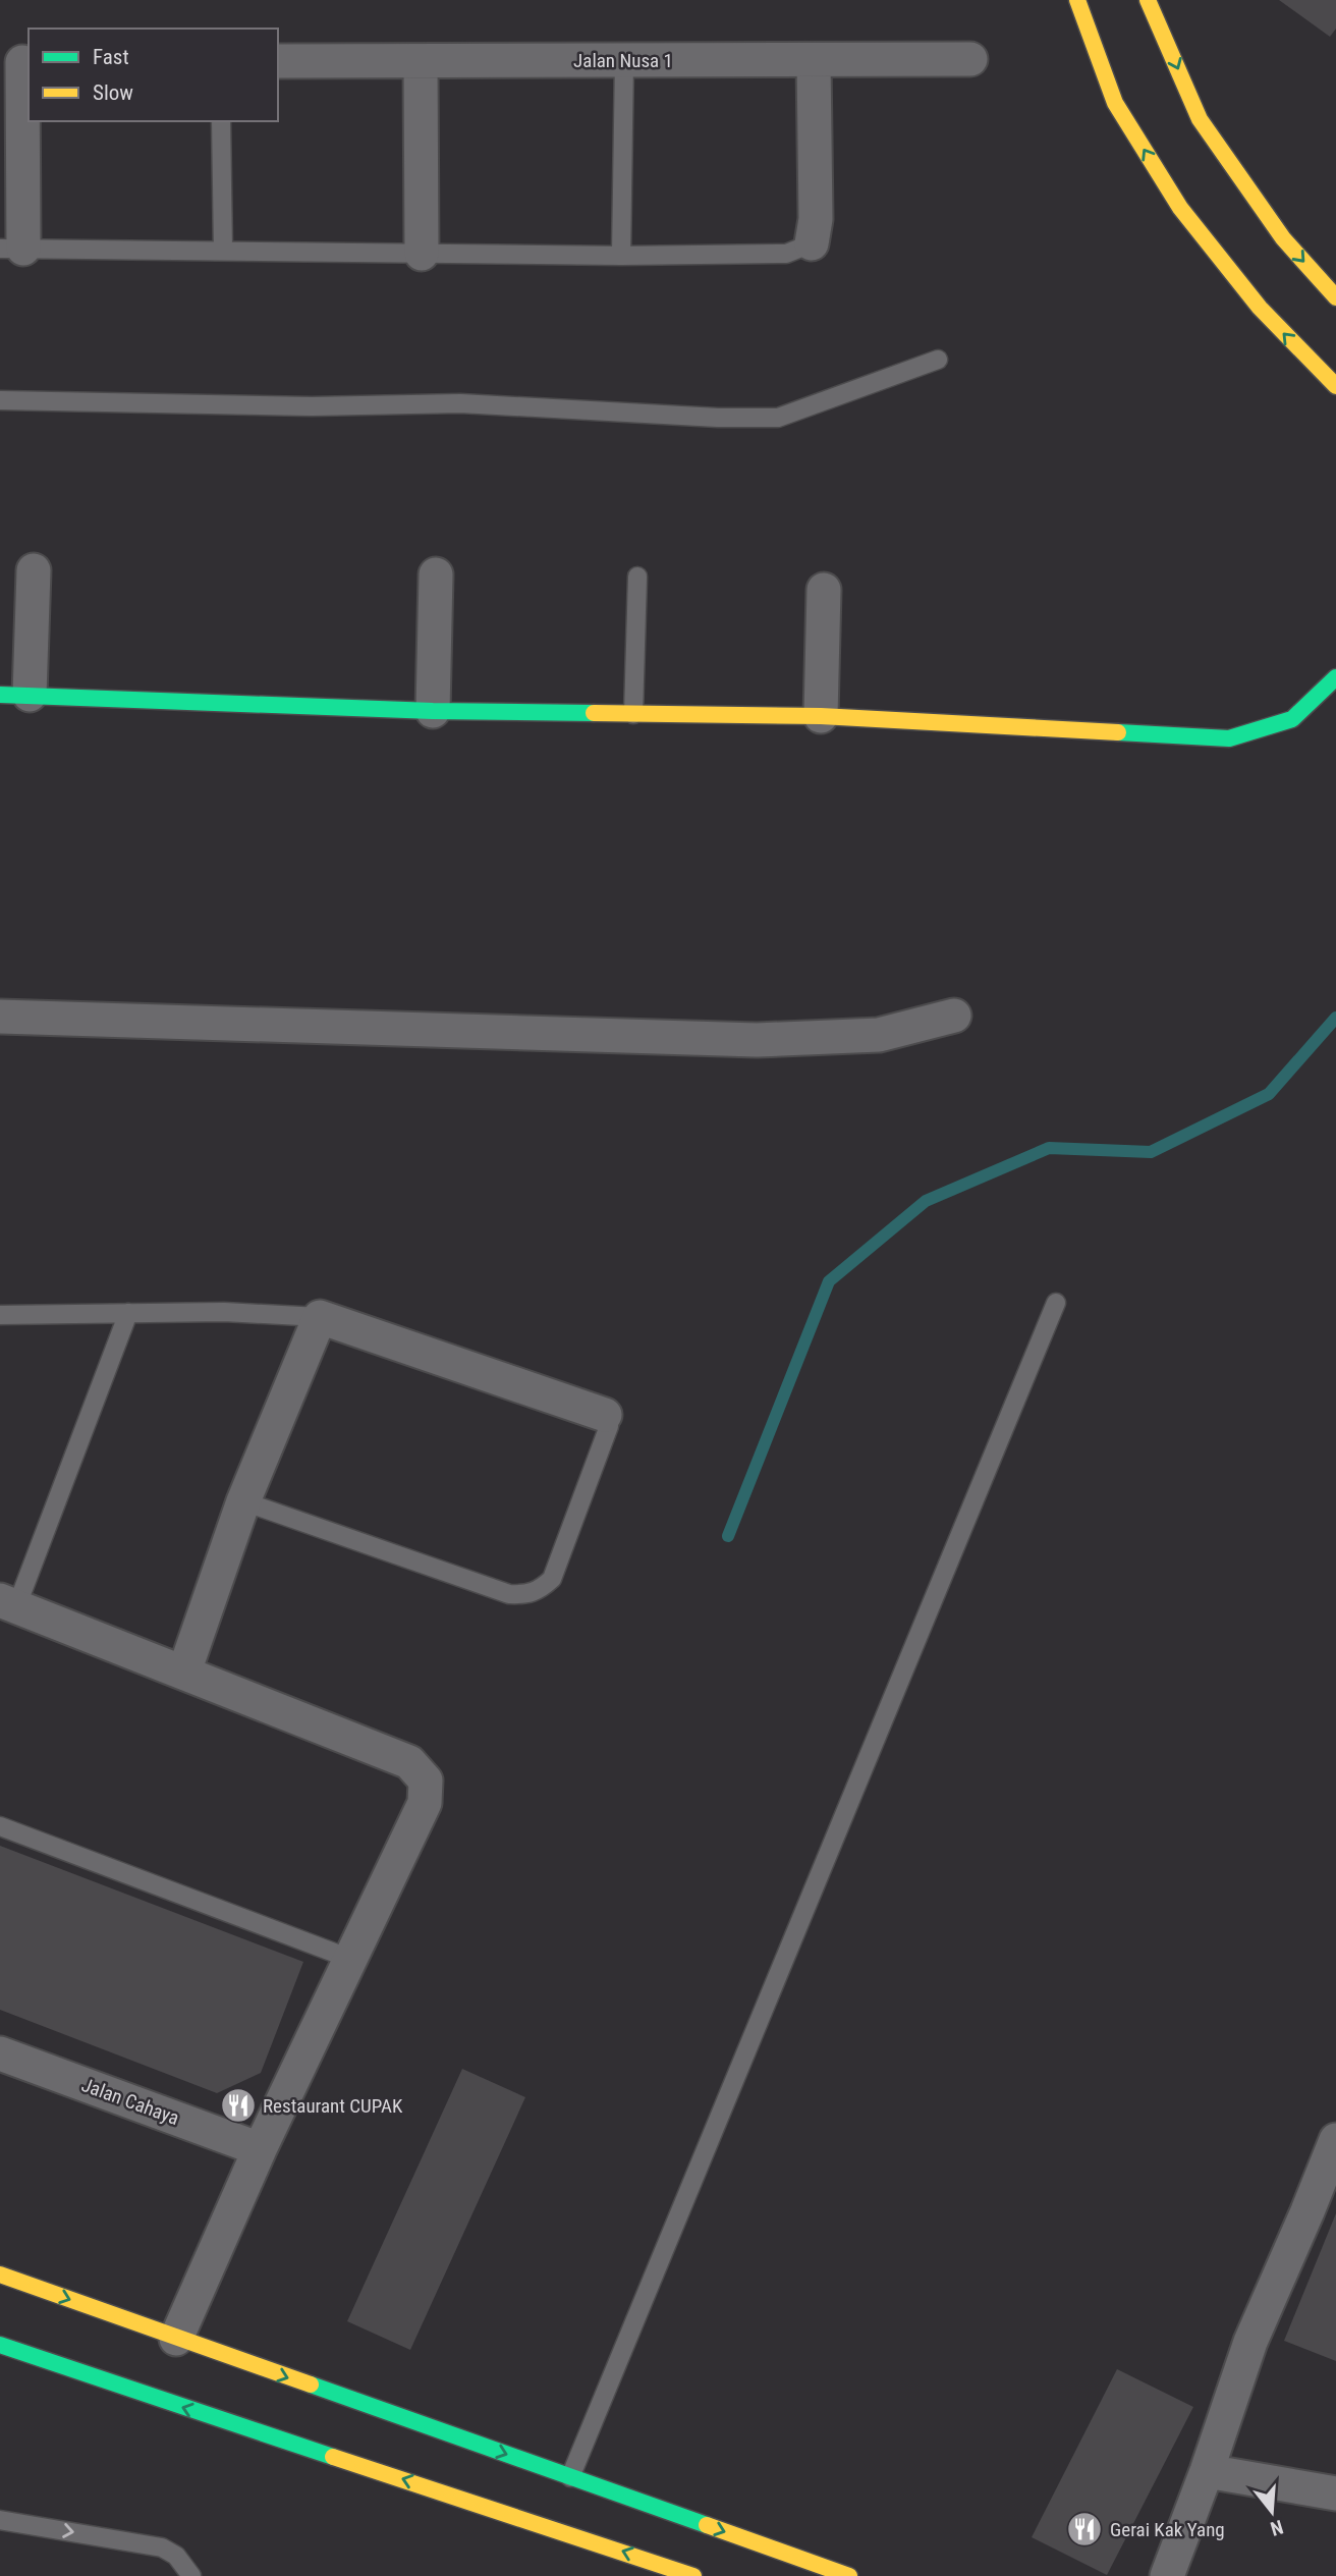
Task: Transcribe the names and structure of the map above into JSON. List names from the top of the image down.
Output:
{
  "streets": {
    "street": ["Jalan Nusa 1", "Jalan Cahaya"]
  },
  "places": {
    "restaurant": ["Restaurant CUPAK", "Gerai Kak Yang"]
  },
  "legend": ["Fast", "Slow"],
  "north": "bottom"
}
